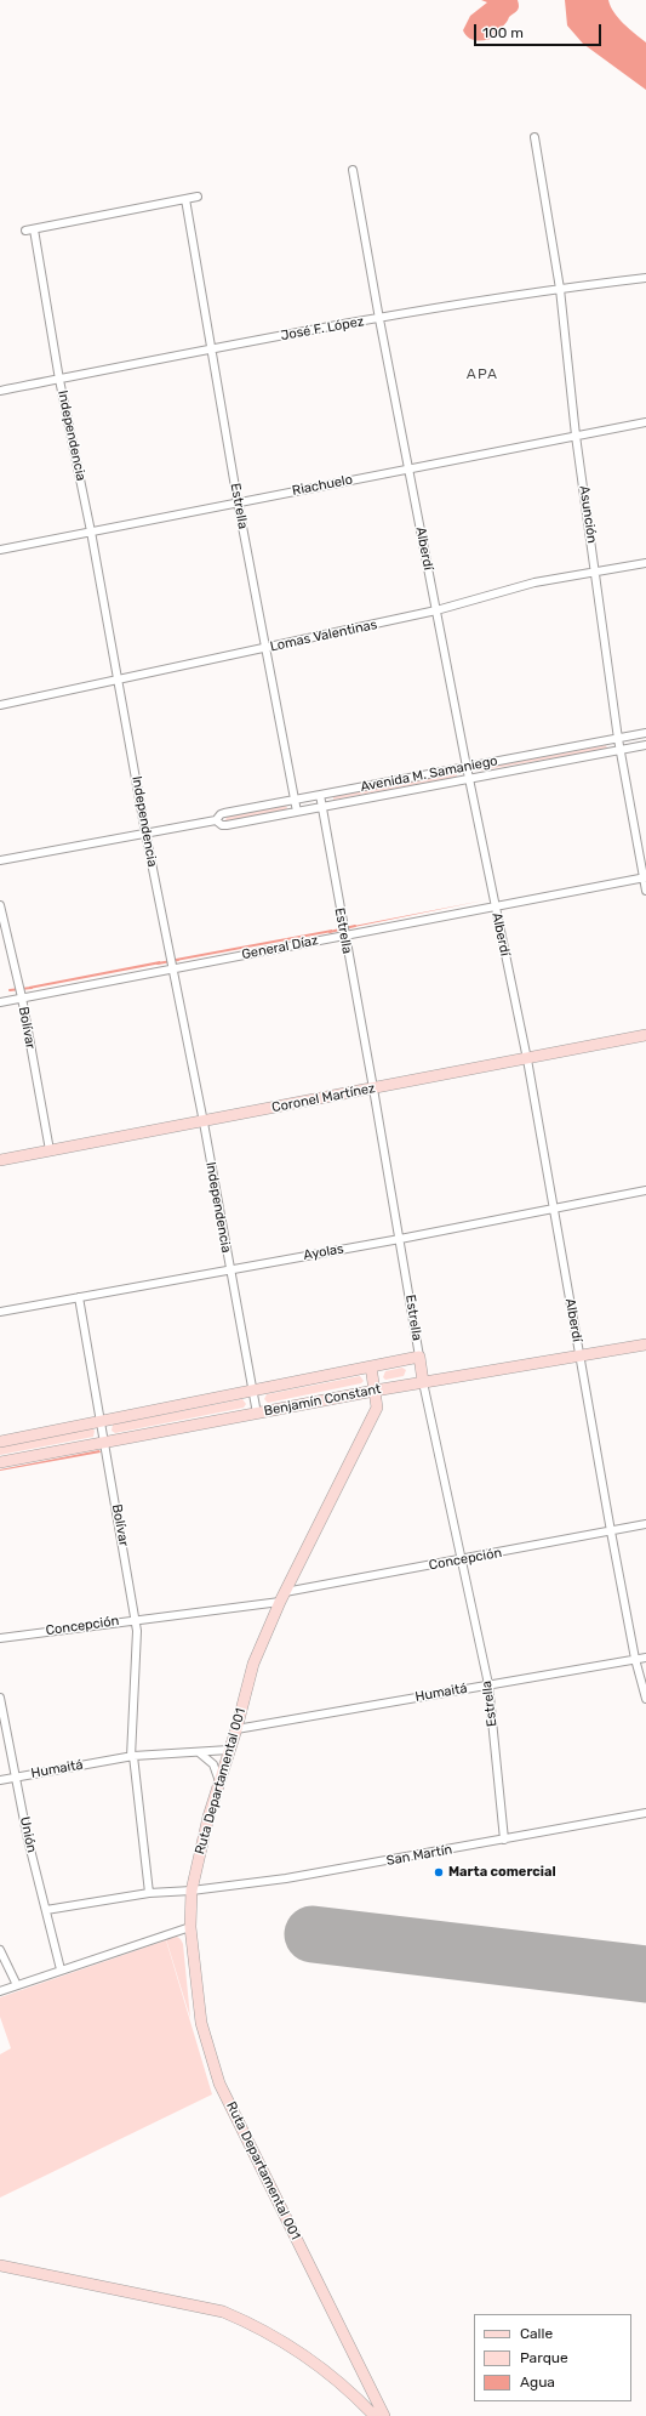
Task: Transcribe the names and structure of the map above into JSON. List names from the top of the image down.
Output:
{
  "streets": {
    "street": [
      "José F. López",
      "Independencia",
      "Riachuelo",
      "Estrella",
      "Asunción",
      "Alberdí",
      "Lomas Valentinas",
      "Avenida M. Samaniego",
      "General Díaz",
      "Bolívar",
      "Coronel Martínez",
      "Ayolas",
      "Benjamín Constant",
      "Concepción",
      "Humaitá",
      "Ruta Departamental 001",
      "Unión",
      "San Martín"
    ]
  },
  "crossings": [
    ["José F. López", "Independencia"],
    ["José F. López", "Estrella"],
    ["José F. López", "Asunción"],
    ["José F. López", "Alberdí"],
    ["Independencia", "Riachuelo"],
    ["Independencia", "Lomas Valentinas"],
    ["Independencia", "Avenida M. Samaniego"],
    ["Independencia", "General Díaz"],
    ["Independencia", "Coronel Martínez"],
    ["Independencia", "Ayolas"],
    ["Independencia", "Benjamín Constant"],
    ["Riachuelo", "Estrella"],
    ["Riachuelo", "Asunción"],
    ["Riachuelo", "Alberdí"],
    ["Estrella", "Lomas Valentinas"],
    ["Estrella", "Avenida M. Samaniego"],
    ["Estrella", "General Díaz"],
    ["Estrella", "Coronel Martínez"],
    ["Estrella", "Ayolas"],
    ["Estrella", "Benjamín Constant"],
    ["Estrella", "Concepción"],
    ["Estrella", "Humaitá"],
    ["Estrella", "San Martín"],
    ["Asunción", "Lomas Valentinas"],
    ["Asunción", "Avenida M. Samaniego"],
    ["Asunción", "General Díaz"],
    ["Alberdí", "Lomas Valentinas"],
    ["Alberdí", "Avenida M. Samaniego"],
    ["Alberdí", "General Díaz"],
    ["Alberdí", "Coronel Martínez"],
    ["Alberdí", "Ayolas"],
    ["Alberdí", "Benjamín Constant"],
    ["Alberdí", "Concepción"],
    ["Alberdí", "Humaitá"],
    ["General Díaz", "Bolívar"],
    ["Bolívar", "Coronel Martínez"],
    ["Bolívar", "Ayolas"],
    ["Bolívar", "Benjamín Constant"],
    ["Bolívar", "Concepción"],
    ["Bolívar", "Humaitá"],
    ["Bolívar", "San Martín"],
    ["Benjamín Constant", "Ruta Departamental 001"],
    ["Concepción", "Ruta Departamental 001"],
    ["Humaitá", "Ruta Departamental 001"],
    ["Humaitá", "Unión"],
    ["Ruta Departamental 001", "San Martín"],
    ["Unión", "San Martín"]
  ],
  "districts": ["APA"],
  "places": ["Marta comercial"],
  "legend": ["Calle", "Parque", "Agua"],
  "scale_bar": "100 m"
}
